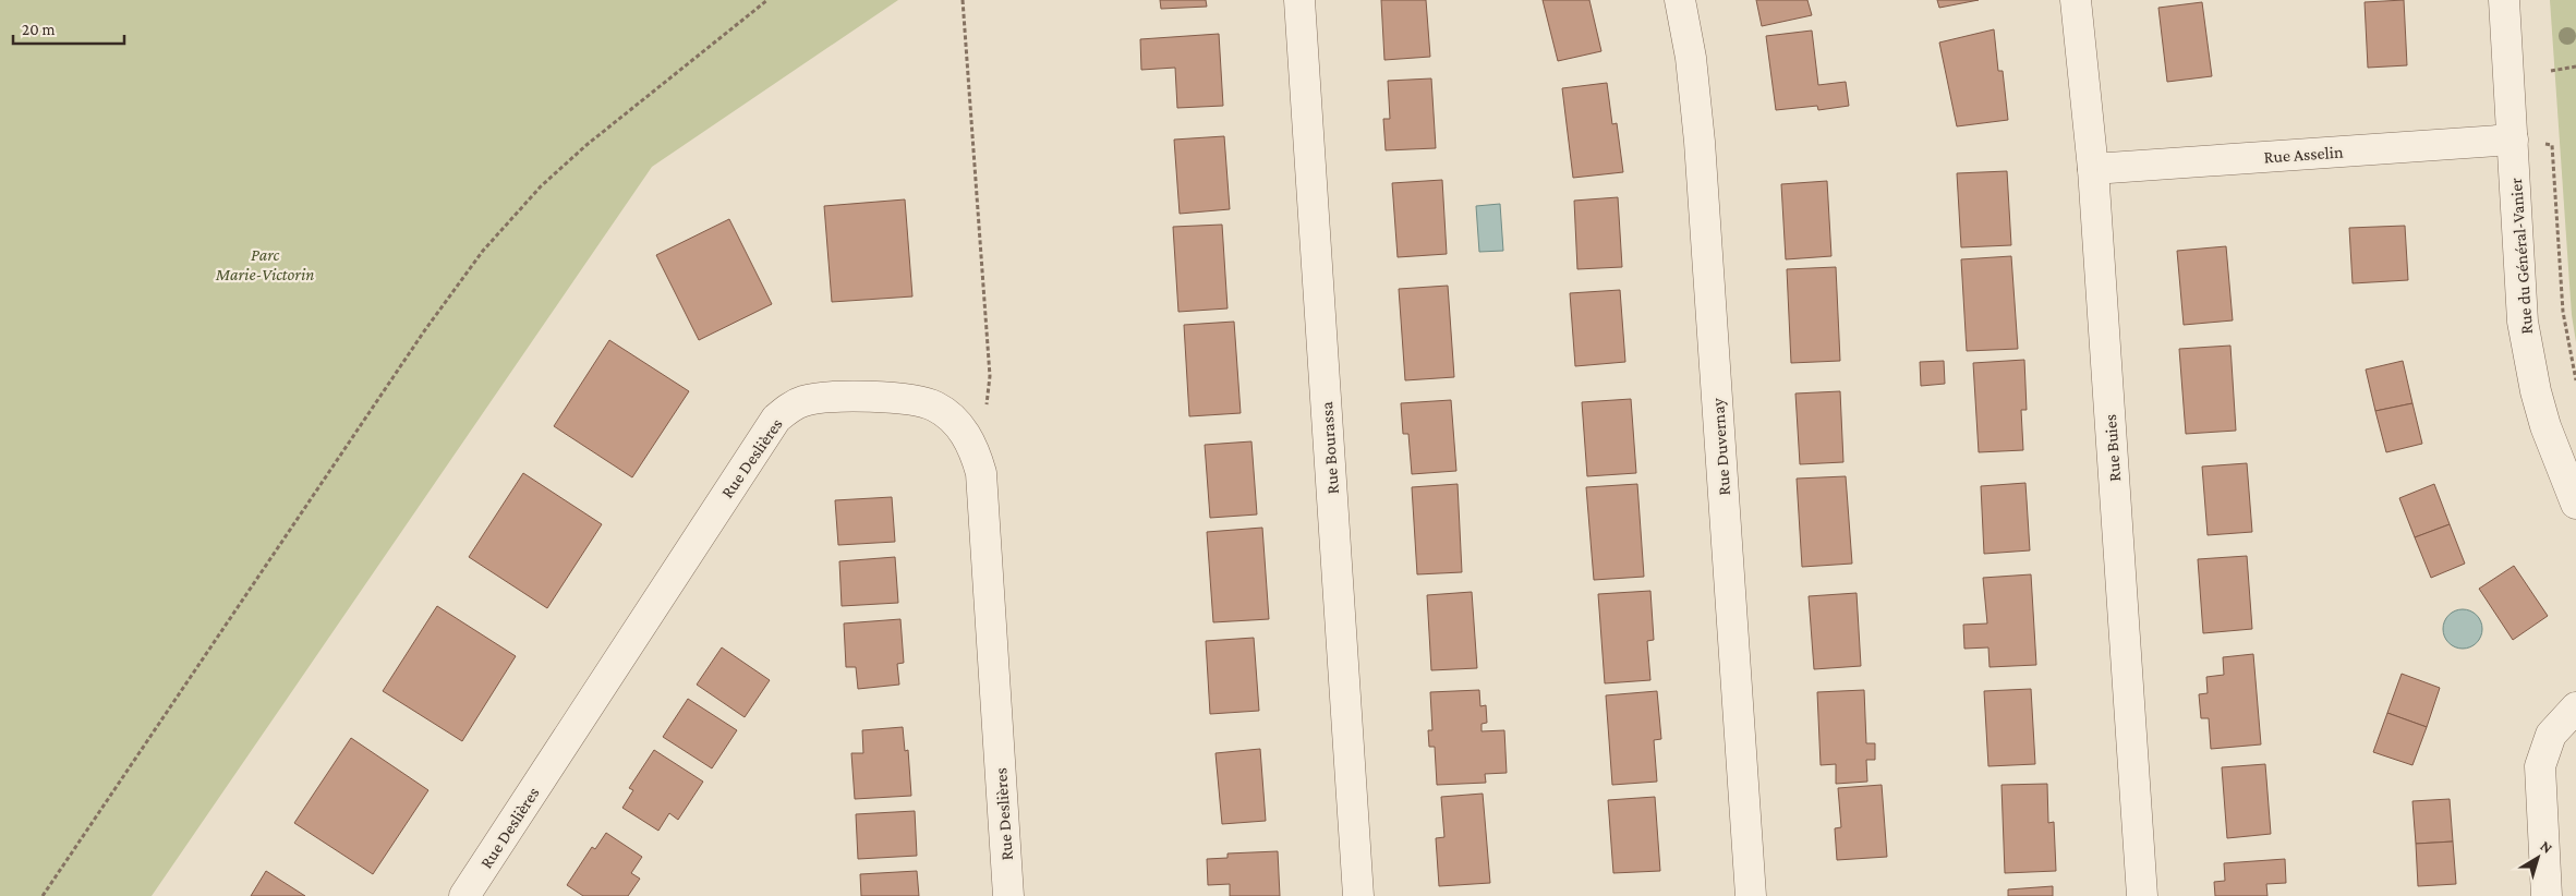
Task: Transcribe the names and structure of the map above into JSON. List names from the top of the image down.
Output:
{
  "streets": {
    "street": [
      "Rue Asselin",
      "Rue du Général-Vanier",
      "Rue Duvernay",
      "Rue Bourassa",
      "Rue Buies",
      "Rue Deslières"
    ]
  },
  "crossings": [
    ["Rue Asselin", "Rue du Général-Vanier"],
    ["Rue Asselin", "Rue Buies"]
  ],
  "parks": ["Parc Marie-Victorin"],
  "scale_bar": "20 m",
  "north": "top right"
}
